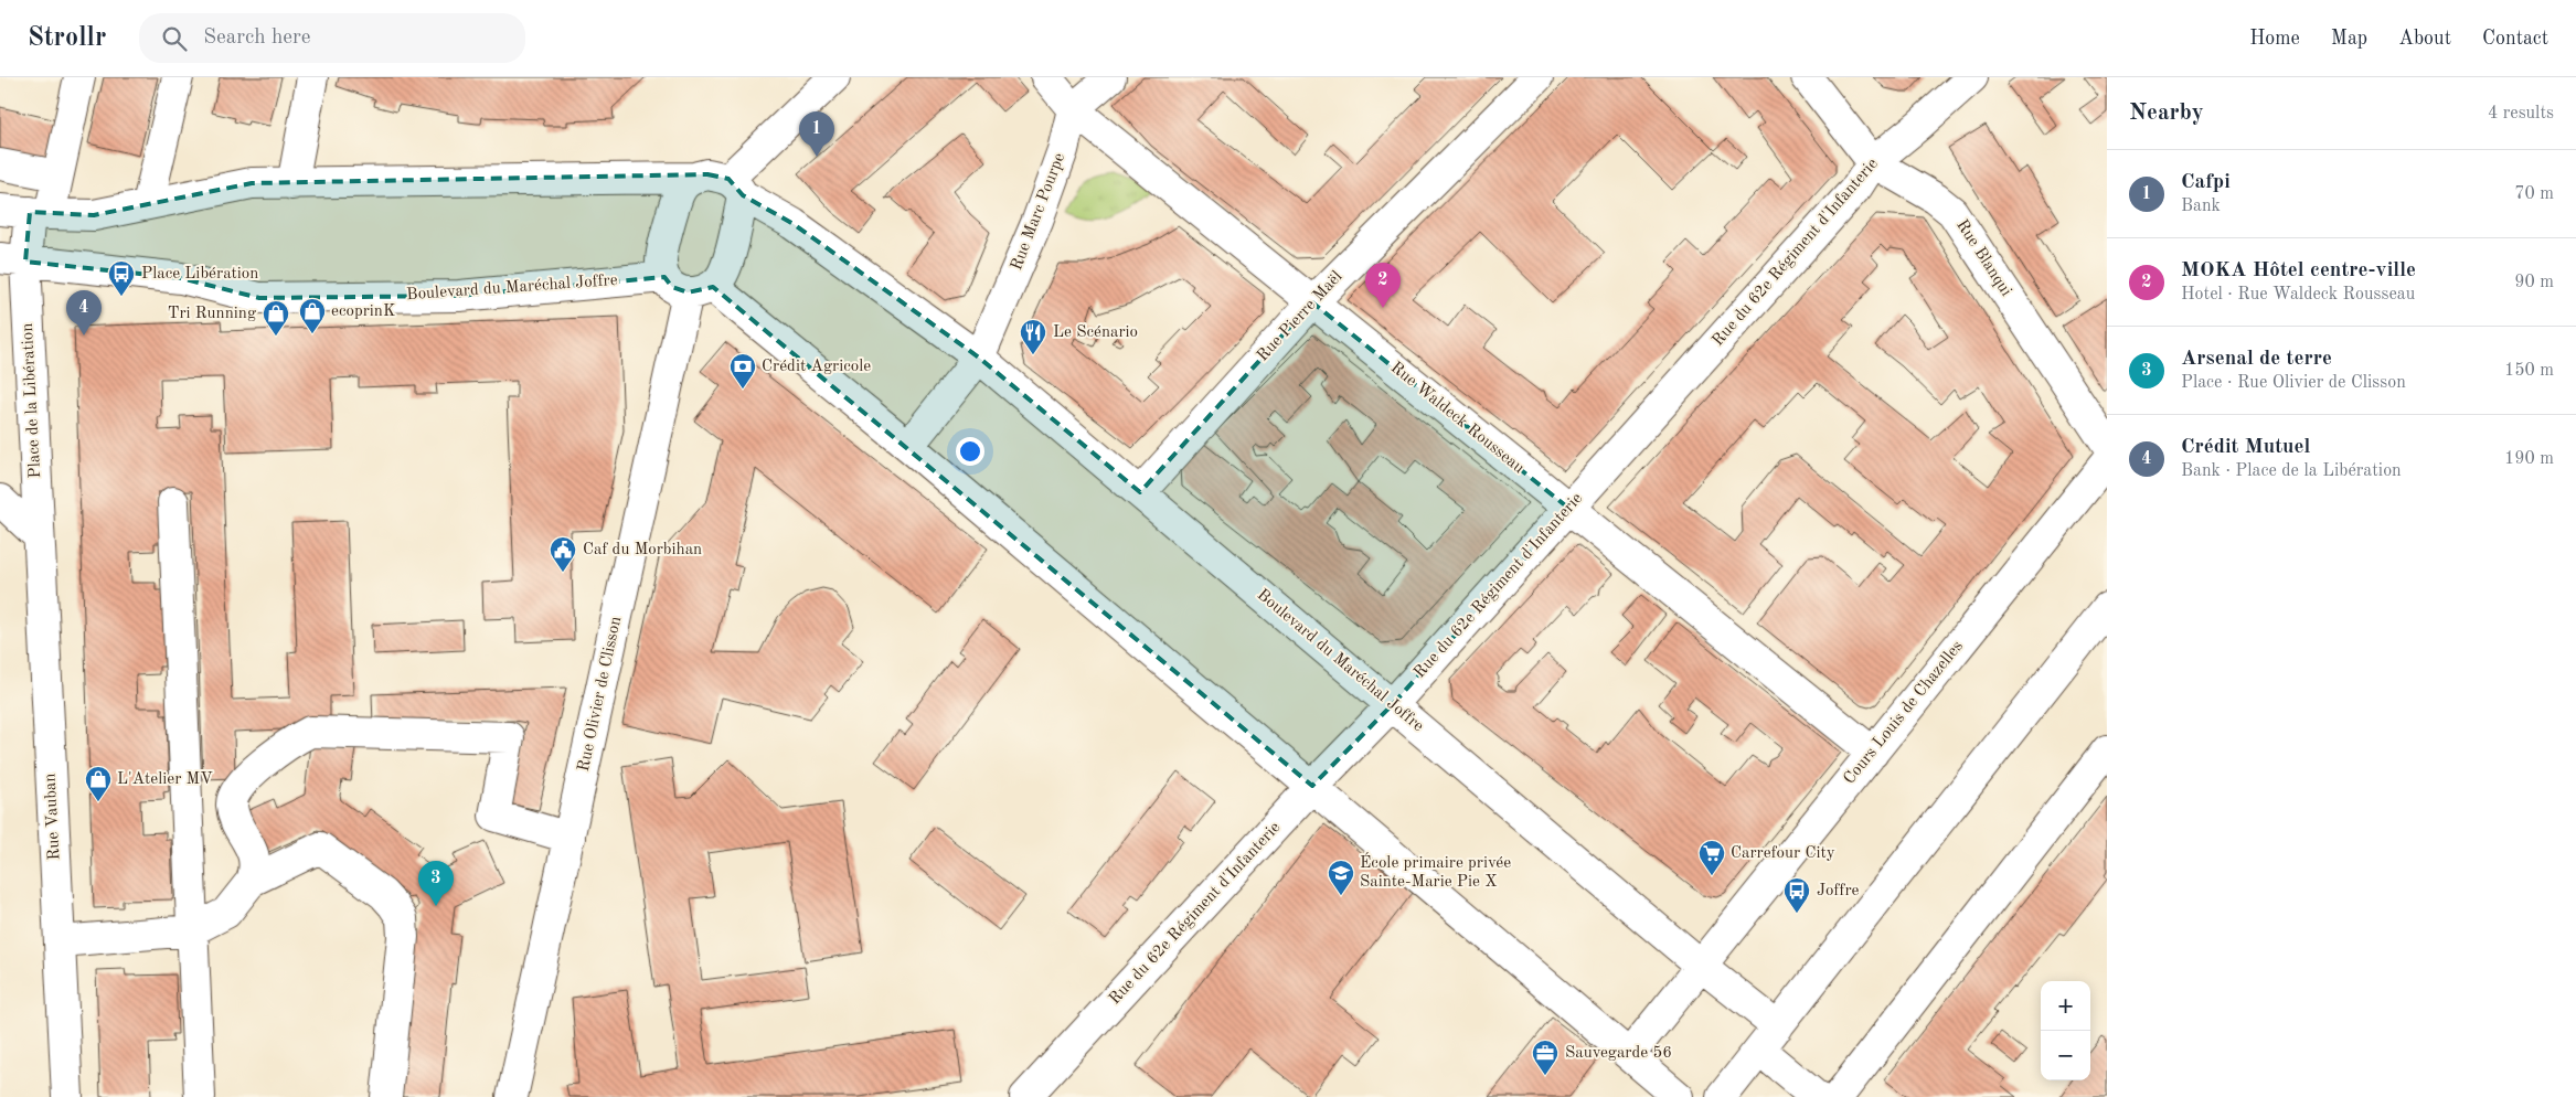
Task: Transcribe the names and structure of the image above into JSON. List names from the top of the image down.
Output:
{
  "streets": {
    "street": [
      "Rue Marc Pourpe",
      "Rue du 62e Régiment d'Infanterie",
      "Rue Blanqui",
      "Boulevard du Maréchal Joffre",
      "Rue Pierre Maël",
      "Place de la Libération",
      "Rue Waldeck Rousseau",
      "Rue Olivier de Clisson",
      "Cours Louis de Chazelles",
      "Rue Vauban"
    ]
  },
  "crossings": [
    ["Rue Marc Pourpe", "Boulevard du Maréchal Joffre"],
    ["Rue Marc Pourpe", "Rue Waldeck Rousseau"],
    ["Rue du 62e Régiment d'Infanterie", "Rue Blanqui"],
    ["Rue du 62e Régiment d'Infanterie", "Boulevard du Maréchal Joffre"],
    ["Rue du 62e Régiment d'Infanterie", "Rue Waldeck Rousseau"],
    ["Boulevard du Maréchal Joffre", "Rue Pierre Maël"],
    ["Boulevard du Maréchal Joffre", "Place de la Libération"],
    ["Boulevard du Maréchal Joffre", "Rue Olivier de Clisson"],
    ["Boulevard du Maréchal Joffre", "Cours Louis de Chazelles"],
    ["Rue Pierre Maël", "Rue Waldeck Rousseau"],
    ["Place de la Libération", "Rue Vauban"],
    ["Rue Waldeck Rousseau", "Cours Louis de Chazelles"]
  ],
  "places": {
    "bus stop": ["Place Libération", "Joffre"],
    "shop": ["ecoprinK", "Tri Running", "L'Atelier MV"],
    "restaurant": ["Le Scénario"],
    "bank": ["Crédit Agricole"],
    "public building": ["Caf du Morbihan"],
    "supermarket": ["Carrefour City"],
    "school or university": ["École primaire privée Sainte-Marie Pie X"],
    "office": ["Sauvegarde 56"]
  },
  "page": {
    "header": "Strollr",
    "search": "Search here",
    "nav": [
      "Home",
      "Map",
      "About",
      "Contact"
    ],
    "heading": ["Nearby", "4 results"],
    "pins": [
      "1",
      "2",
      "4",
      "3"
    ],
    "list": [
      {
        "mark": "1",
        "name": "Cafpi",
        "note": "Bank",
        "value": "70 m"
      },
      {
        "mark": "2",
        "name": "MOKA Hôtel centre-ville",
        "note": "Hotel · Rue Waldeck Rousseau",
        "value": "90 m"
      },
      {
        "mark": "3",
        "name": "Arsenal de terre",
        "note": "Place · Rue Olivier de Clisson",
        "value": "150 m"
      },
      {
        "mark": "4",
        "name": "Crédit Mutuel",
        "note": "Bank · Place de la Libération",
        "value": "190 m"
      }
    ],
    "map_buttons": ["+", "−"]
  }
}
